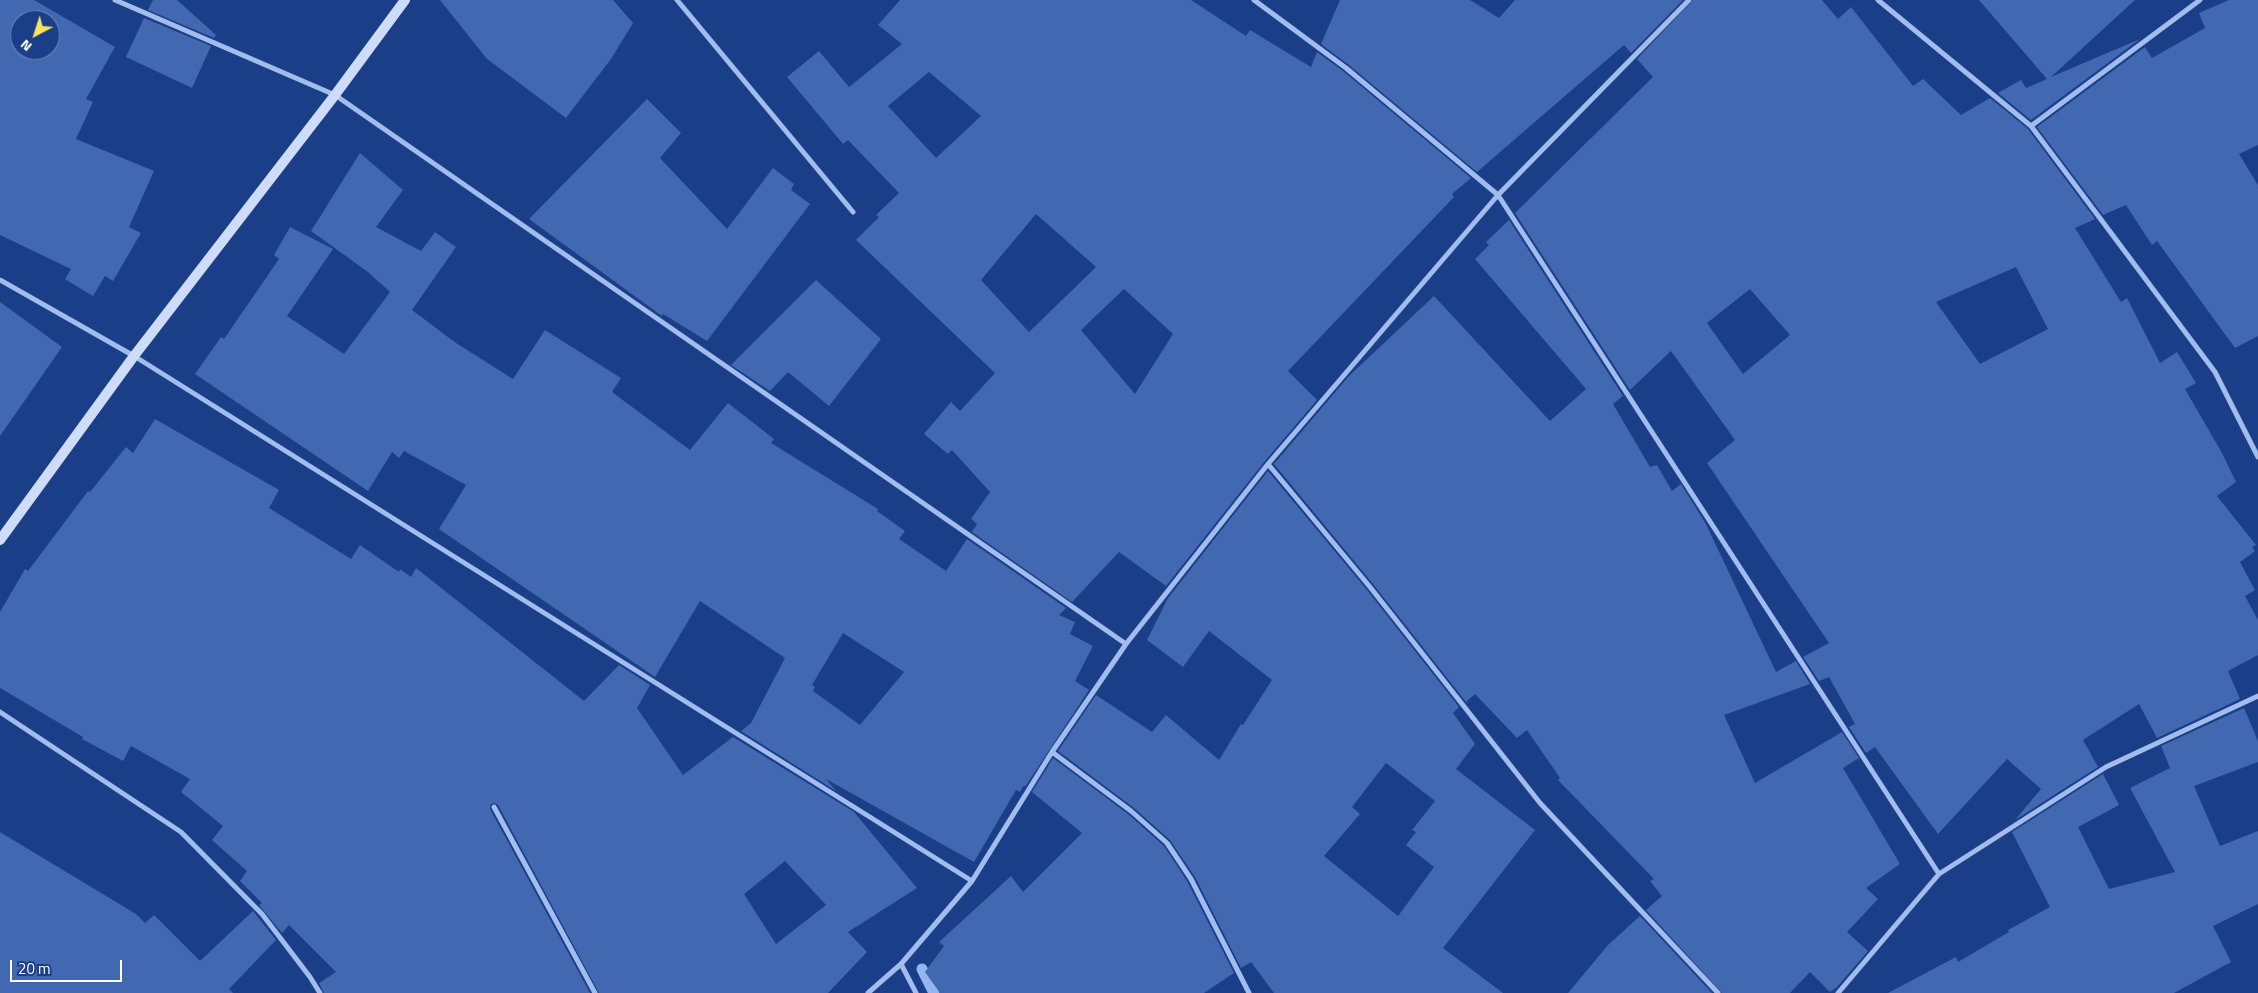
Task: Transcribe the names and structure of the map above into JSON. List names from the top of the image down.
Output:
{
  "scale_bar": "20 m",
  "north": "bottom left"
}
